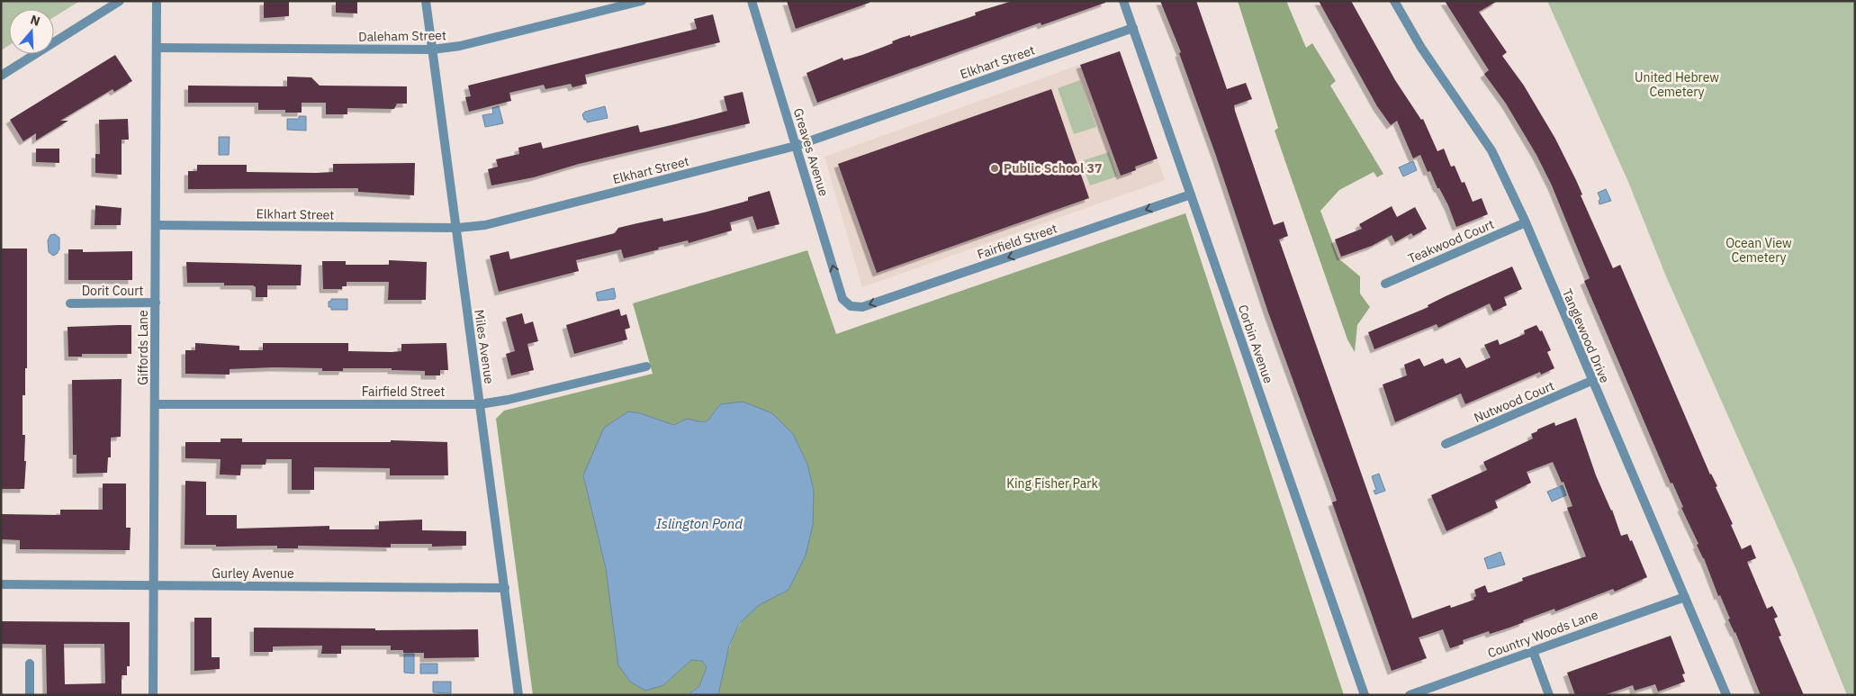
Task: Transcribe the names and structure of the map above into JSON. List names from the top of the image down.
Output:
{
  "streets": {
    "street": [
      "Daleham Street",
      "Elkhart Street",
      "Greaves Avenue",
      "Fairfield Street",
      "Teakwood Court",
      "Dorit Court",
      "Tanglewood Drive",
      "Corbin Avenue",
      "Miles Avenue",
      "Giffords Lane",
      "Nutwood Court",
      "Gurley Avenue",
      "Country Woods Lane"
    ]
  },
  "crossings": [
    ["Daleham Street", "Miles Avenue"],
    ["Daleham Street", "Giffords Lane"],
    ["Elkhart Street", "Greaves Avenue"],
    ["Elkhart Street", "Corbin Avenue"],
    ["Elkhart Street", "Miles Avenue"],
    ["Elkhart Street", "Giffords Lane"],
    ["Greaves Avenue", "Fairfield Street"],
    ["Fairfield Street", "Corbin Avenue"],
    ["Fairfield Street", "Miles Avenue"],
    ["Fairfield Street", "Giffords Lane"],
    ["Teakwood Court", "Tanglewood Drive"],
    ["Dorit Court", "Giffords Lane"],
    ["Tanglewood Drive", "Nutwood Court"],
    ["Tanglewood Drive", "Country Woods Lane"],
    ["Miles Avenue", "Gurley Avenue"],
    ["Giffords Lane", "Gurley Avenue"]
  ],
  "one_way": ["Greaves Avenue", "Fairfield Street"],
  "water": ["Islington Pond"],
  "parks": ["United Hebrew Cemetery", "Ocean View Cemetery", "King Fisher Park"],
  "places": ["Public School 37"],
  "north": "top"
}
